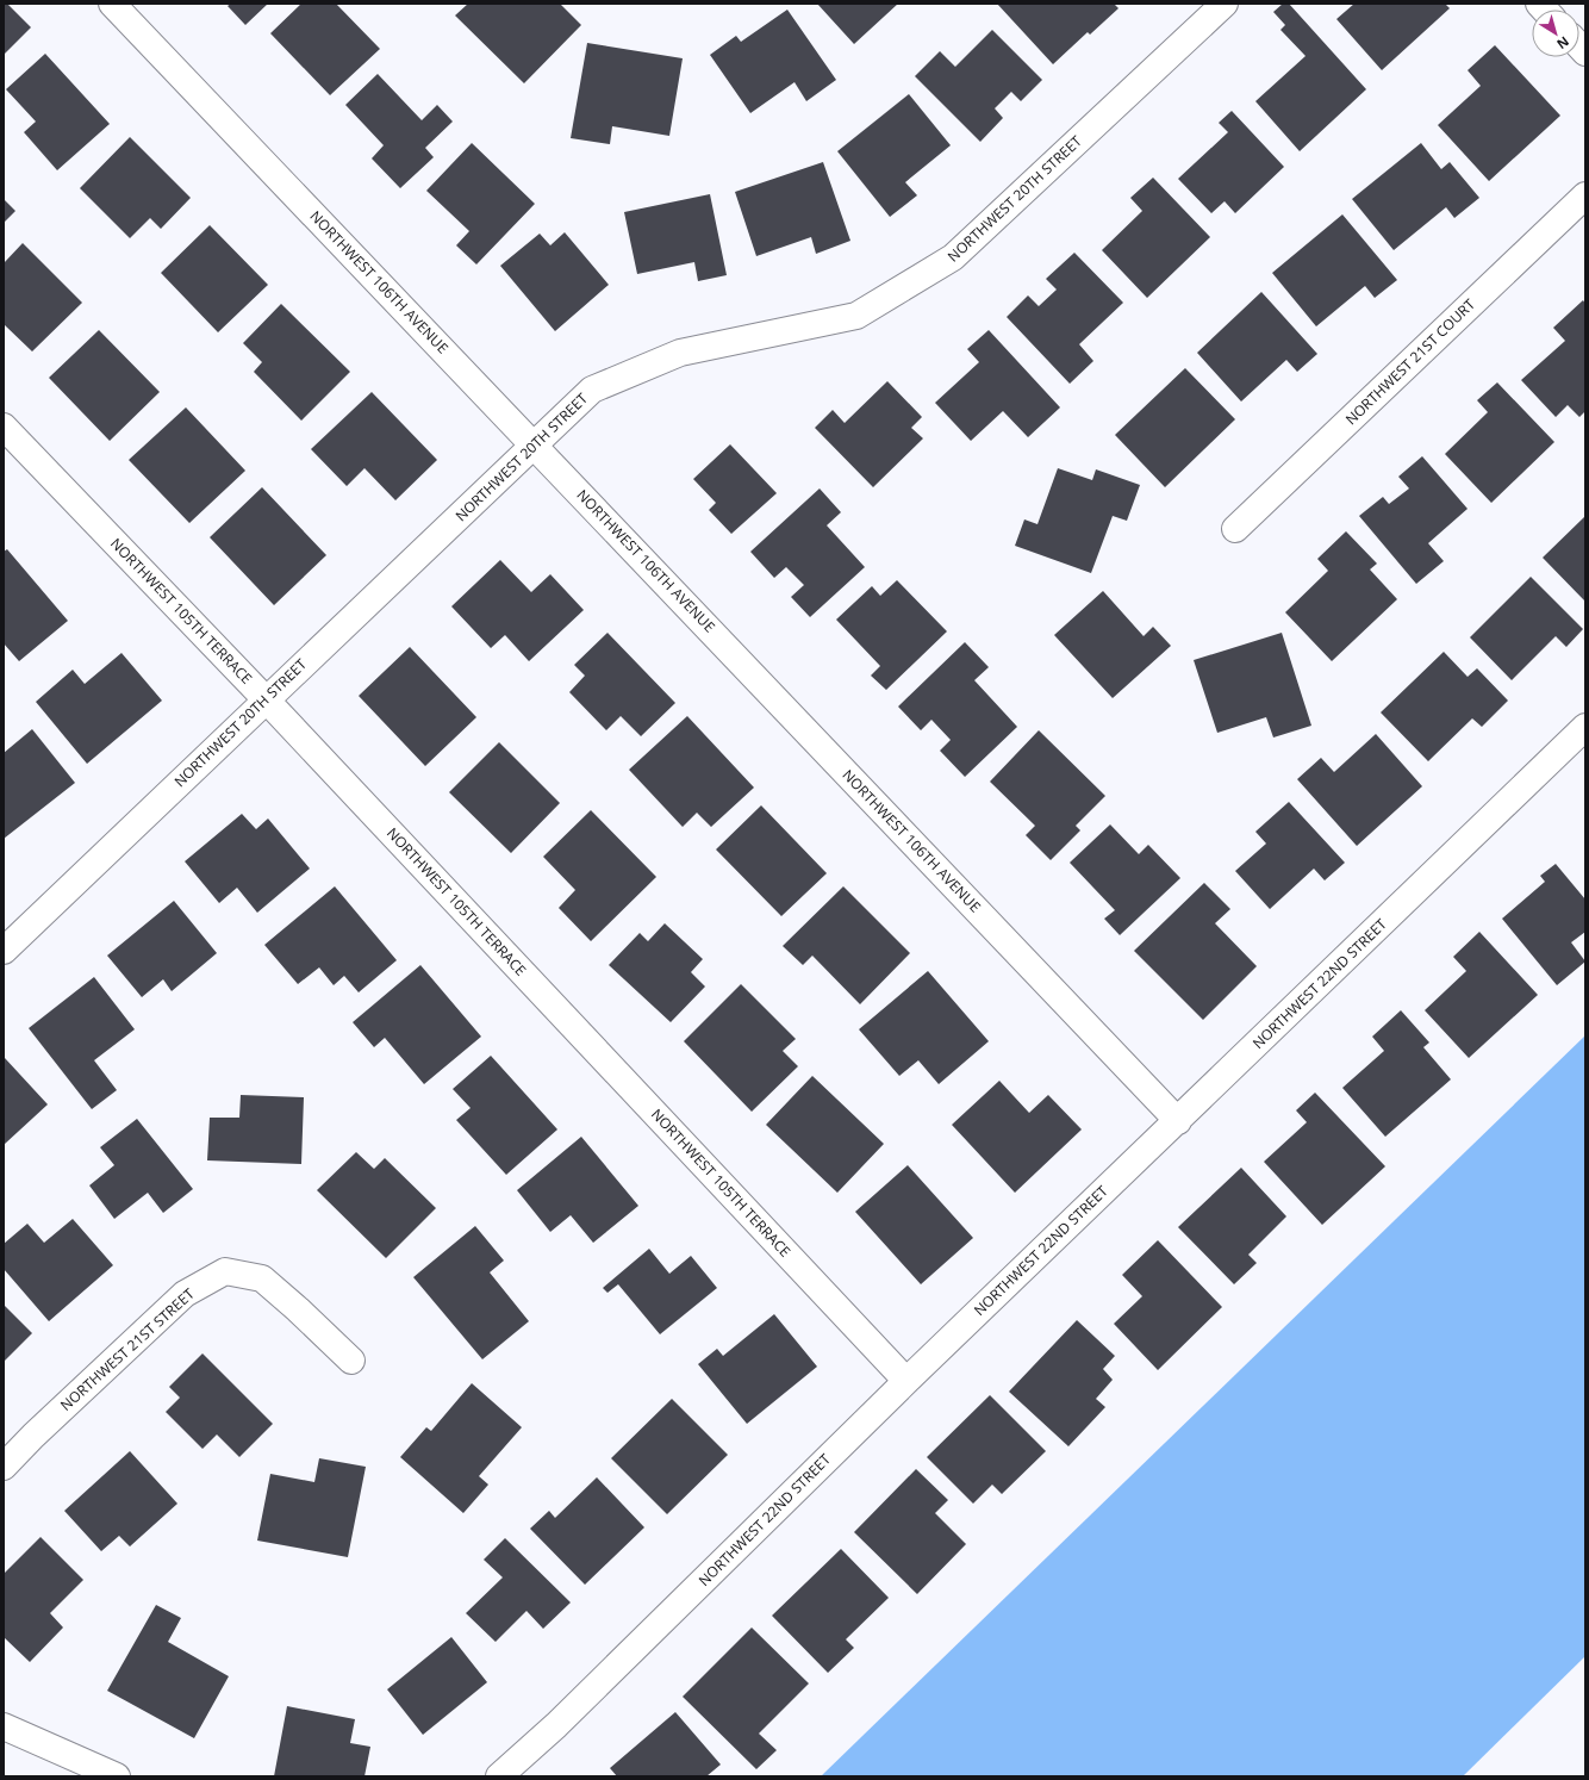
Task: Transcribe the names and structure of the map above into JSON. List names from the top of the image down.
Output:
{
  "streets": {
    "street": [
      "NORTHWEST 20TH STREET",
      "NORTHWEST 106TH AVENUE",
      "NORTHWEST 21ST COURT",
      "NORTHWEST 105TH TERRACE",
      "NORTHWEST 22ND STREET",
      "NORTHWEST 21ST STREET"
    ]
  },
  "crossings": [
    ["NORTHWEST 20TH STREET", "NORTHWEST 106TH AVENUE"],
    ["NORTHWEST 20TH STREET", "NORTHWEST 105TH TERRACE"],
    ["NORTHWEST 106TH AVENUE", "NORTHWEST 22ND STREET"],
    ["NORTHWEST 105TH TERRACE", "NORTHWEST 22ND STREET"]
  ],
  "north": "bottom right"
}
